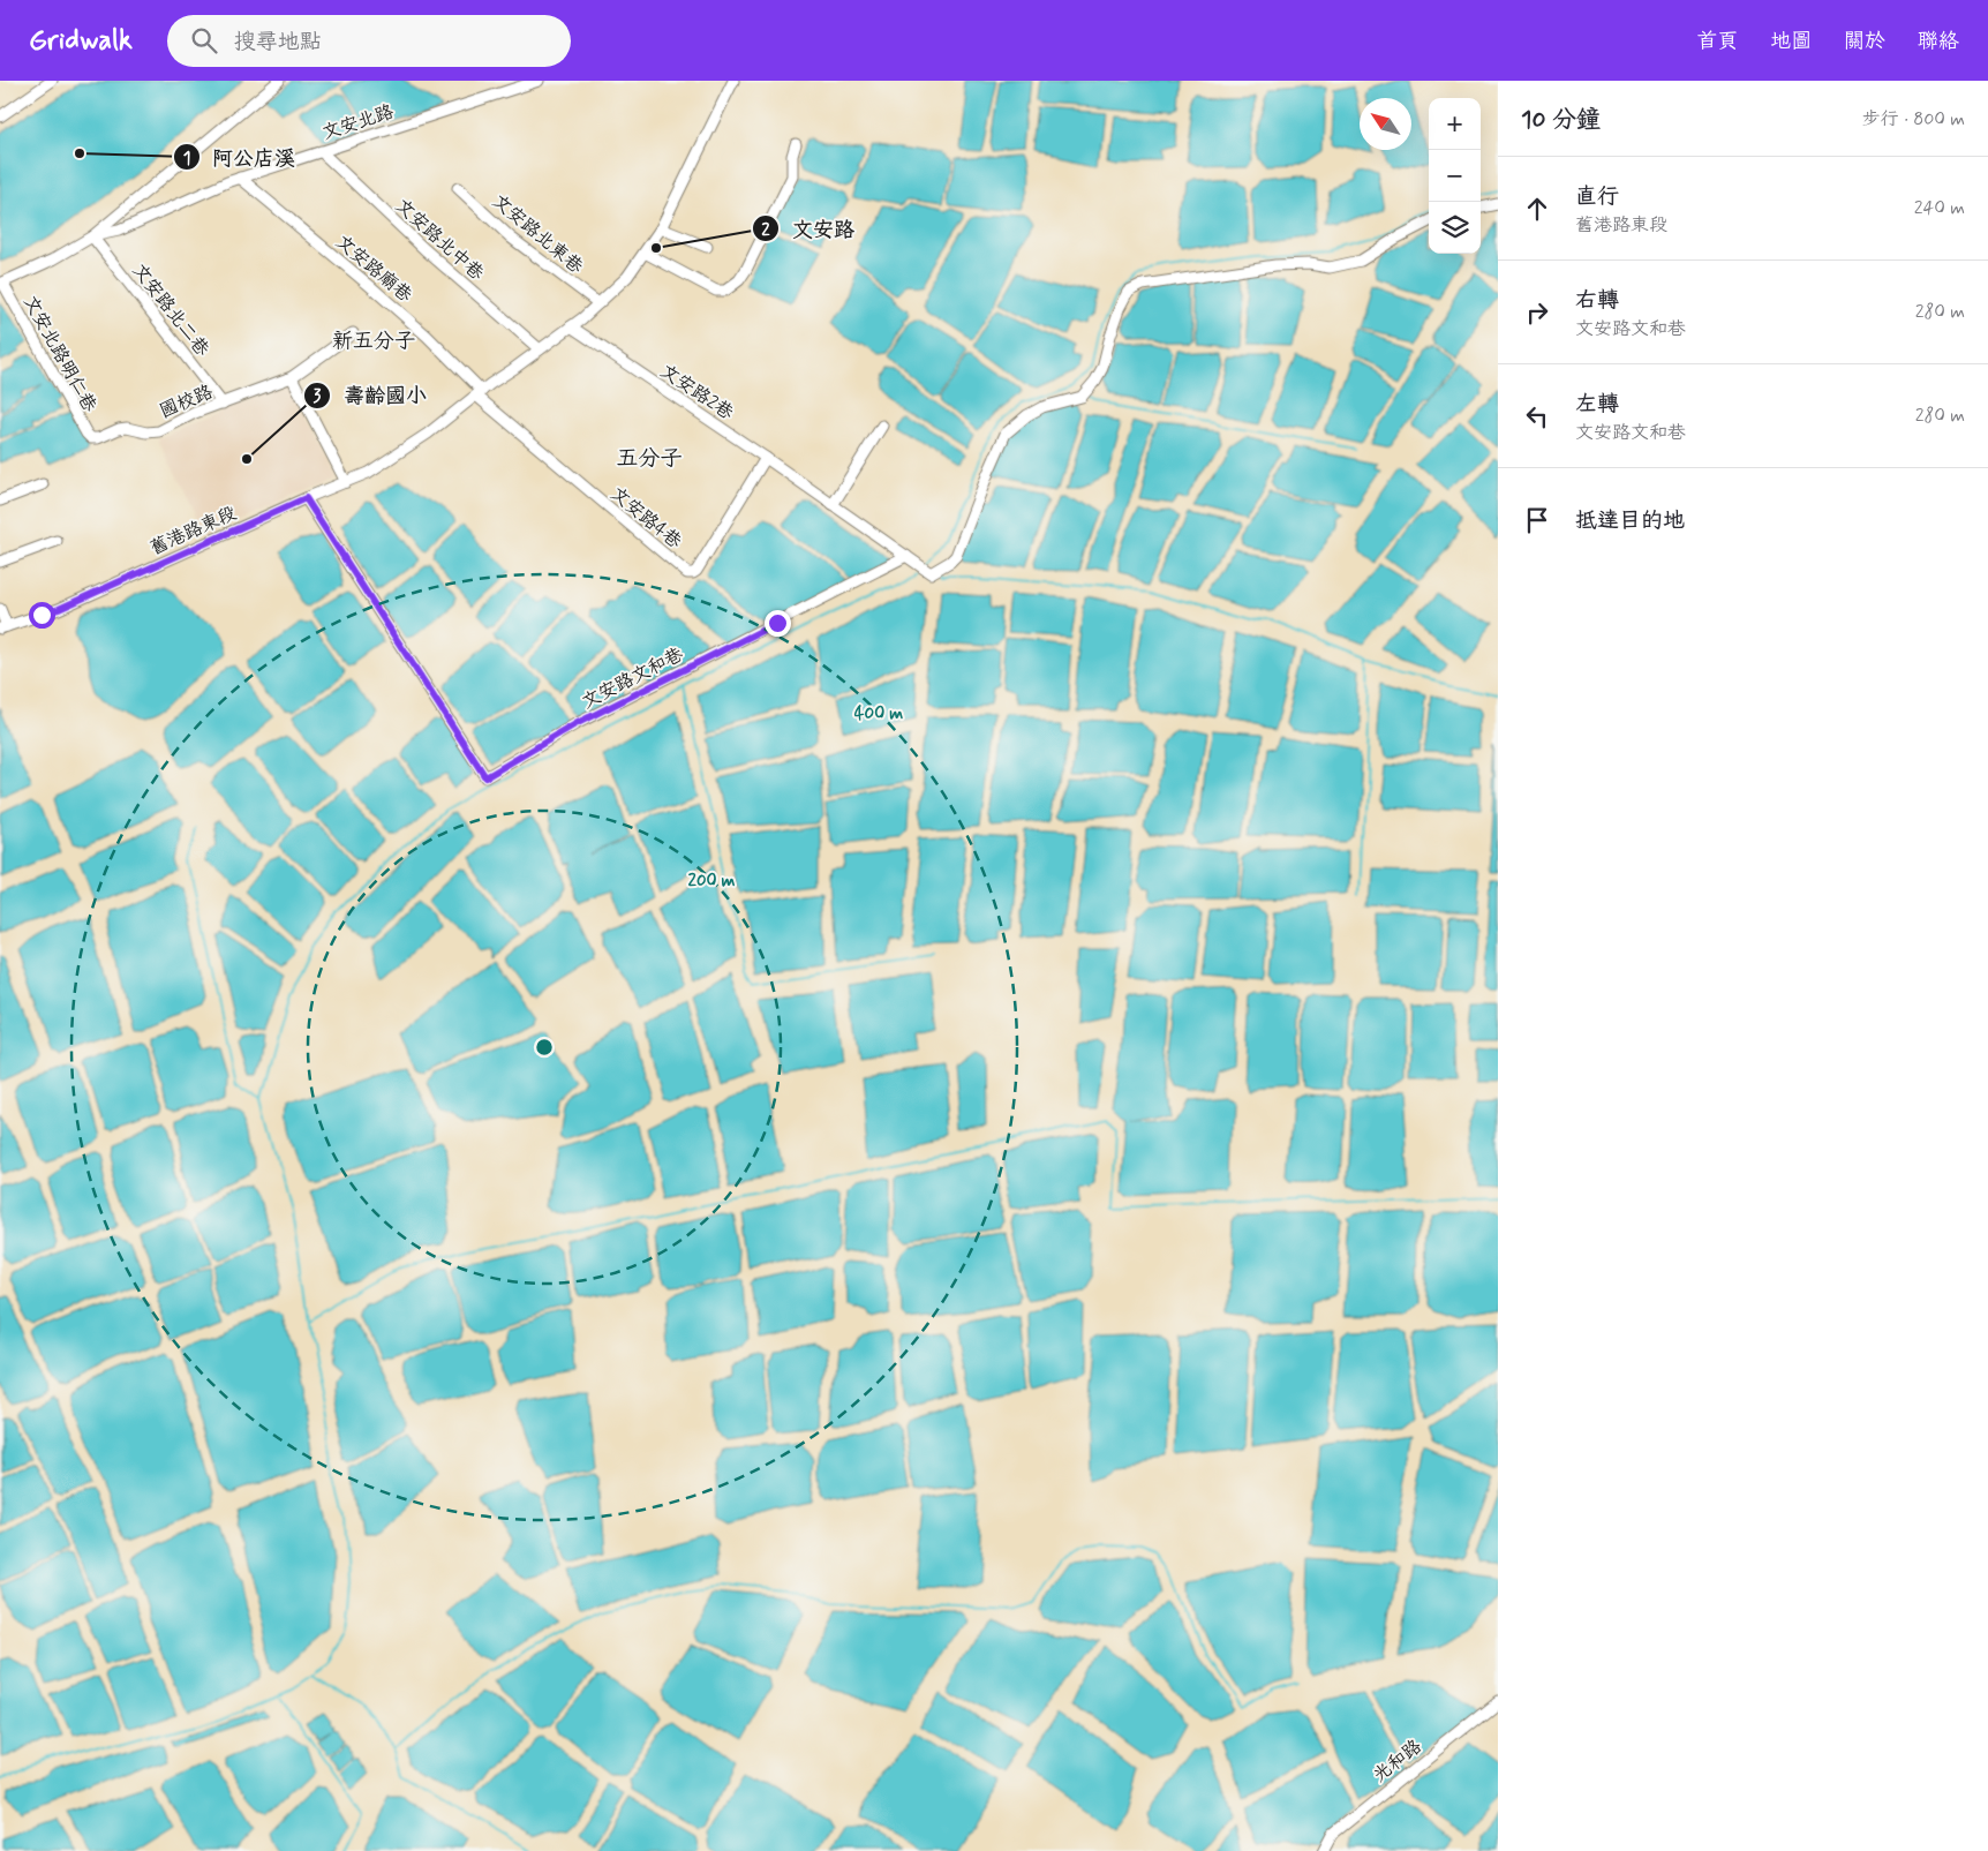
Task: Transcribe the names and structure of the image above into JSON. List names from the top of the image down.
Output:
{
  "streets": {
    "street": [
      "文安北路",
      "文安路北東巷",
      "文安路北中巷",
      "文安路廟巷",
      "文安路北二巷",
      "文安北路明仁巷",
      "文安路2巷",
      "國校路",
      "文安路4巷",
      "舊港路東段",
      "文安路文和巷",
      "光和路"
    ]
  },
  "crossings": [
    ["文安北路", "文安路北中巷"],
    ["文安北路", "文安路廟巷"],
    ["文安北路", "文安路北二巷"],
    ["文安路北東巷", "舊港路東段"],
    ["文安路北中巷", "舊港路東段"],
    ["文安路廟巷", "文安路4巷"],
    ["文安路廟巷", "舊港路東段"],
    ["文安路北二巷", "國校路"],
    ["文安北路明仁巷", "國校路"],
    ["文安路2巷", "文安路4巷"],
    ["文安路2巷", "舊港路東段"],
    ["文安路2巷", "文安路文和巷"],
    ["文安路4巷", "舊港路東段"],
    ["舊港路東段", "文安路文和巷"]
  ],
  "districts": ["新五分子", "五分子"],
  "places": ["阿公店溪", "文安路", "壽齡國小"],
  "north": "top left",
  "page": {
    "header": "Gridwalk",
    "search": "搜尋地點",
    "nav": [
      "首頁",
      "地圖",
      "關於",
      "聯絡"
    ],
    "heading": ["10 分鐘", "步行 · 800 m"],
    "map_buttons": ["+", "−"],
    "list": [
      ["直行", "舊港路東段", "240 m"],
      ["右轉", "文安路文和巷", "280 m"],
      ["左轉", "文安路文和巷", "280 m"],
      "抵達目的地"
    ]
  },
  "rings": ["400 m", "200 m"]
}
